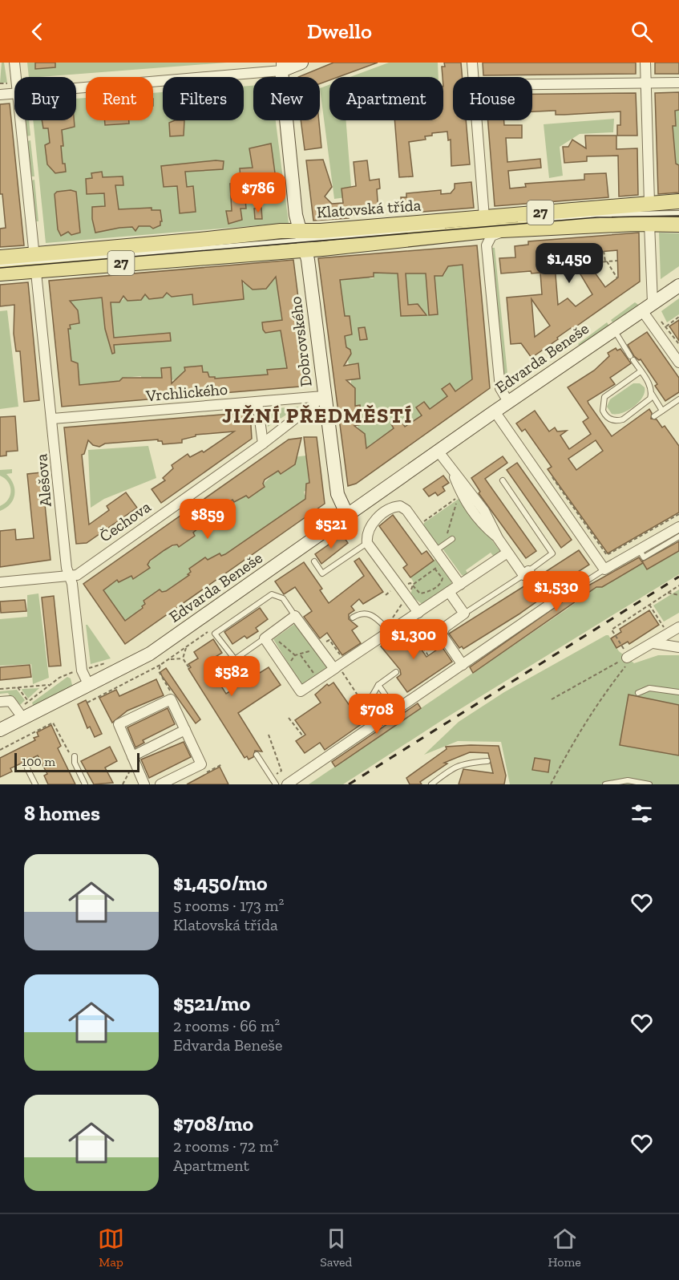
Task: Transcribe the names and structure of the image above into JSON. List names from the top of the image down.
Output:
{
  "streets": {
    "main road": ["Klatovská třída", "27"],
    "street": [
      "Dobrovského",
      "Edvarda Beneše",
      "Vrchlického",
      "Alešova",
      "Čechova"
    ]
  },
  "crossings": [
    ["Klatovská třída", "Dobrovského"],
    ["Klatovská třída", "Alešova"],
    ["Dobrovského", "Edvarda Beneše"],
    ["Dobrovského", "Vrchlického"],
    ["Dobrovského", "Čechova"],
    ["Edvarda Beneše", "Alešova"],
    ["Vrchlického", "Alešova"],
    ["Vrchlického", "Čechova"],
    ["Alešova", "Čechova"]
  ],
  "districts": ["JIŽNÍ PŘEDMĚSTÍ"],
  "scale_bar": "100 m",
  "page": {
    "header": "Dwello",
    "chip": [
      "Buy",
      "Rent",
      "Filters",
      "New",
      "Apartment",
      "House"
    ],
    "price": [
      "$786",
      "$1,450",
      "$859",
      "$521",
      "$1,530",
      "$1,300",
      "$582",
      "$708"
    ],
    "scale": "100 m",
    "heading": "8 homes",
    "list": [
      {
        "name": "$1,450/mo",
        "note": "5 rooms · 173 m² · Klatovská třída"
      },
      {
        "name": "$521/mo",
        "note": "2 rooms · 66 m² · Edvarda Beneše"
      },
      {
        "name": "$708/mo",
        "note": "2 rooms · 72 m² · Apartment"
      }
    ],
    "tabs": ["Map", "Saved", "Home"]
  }
}
